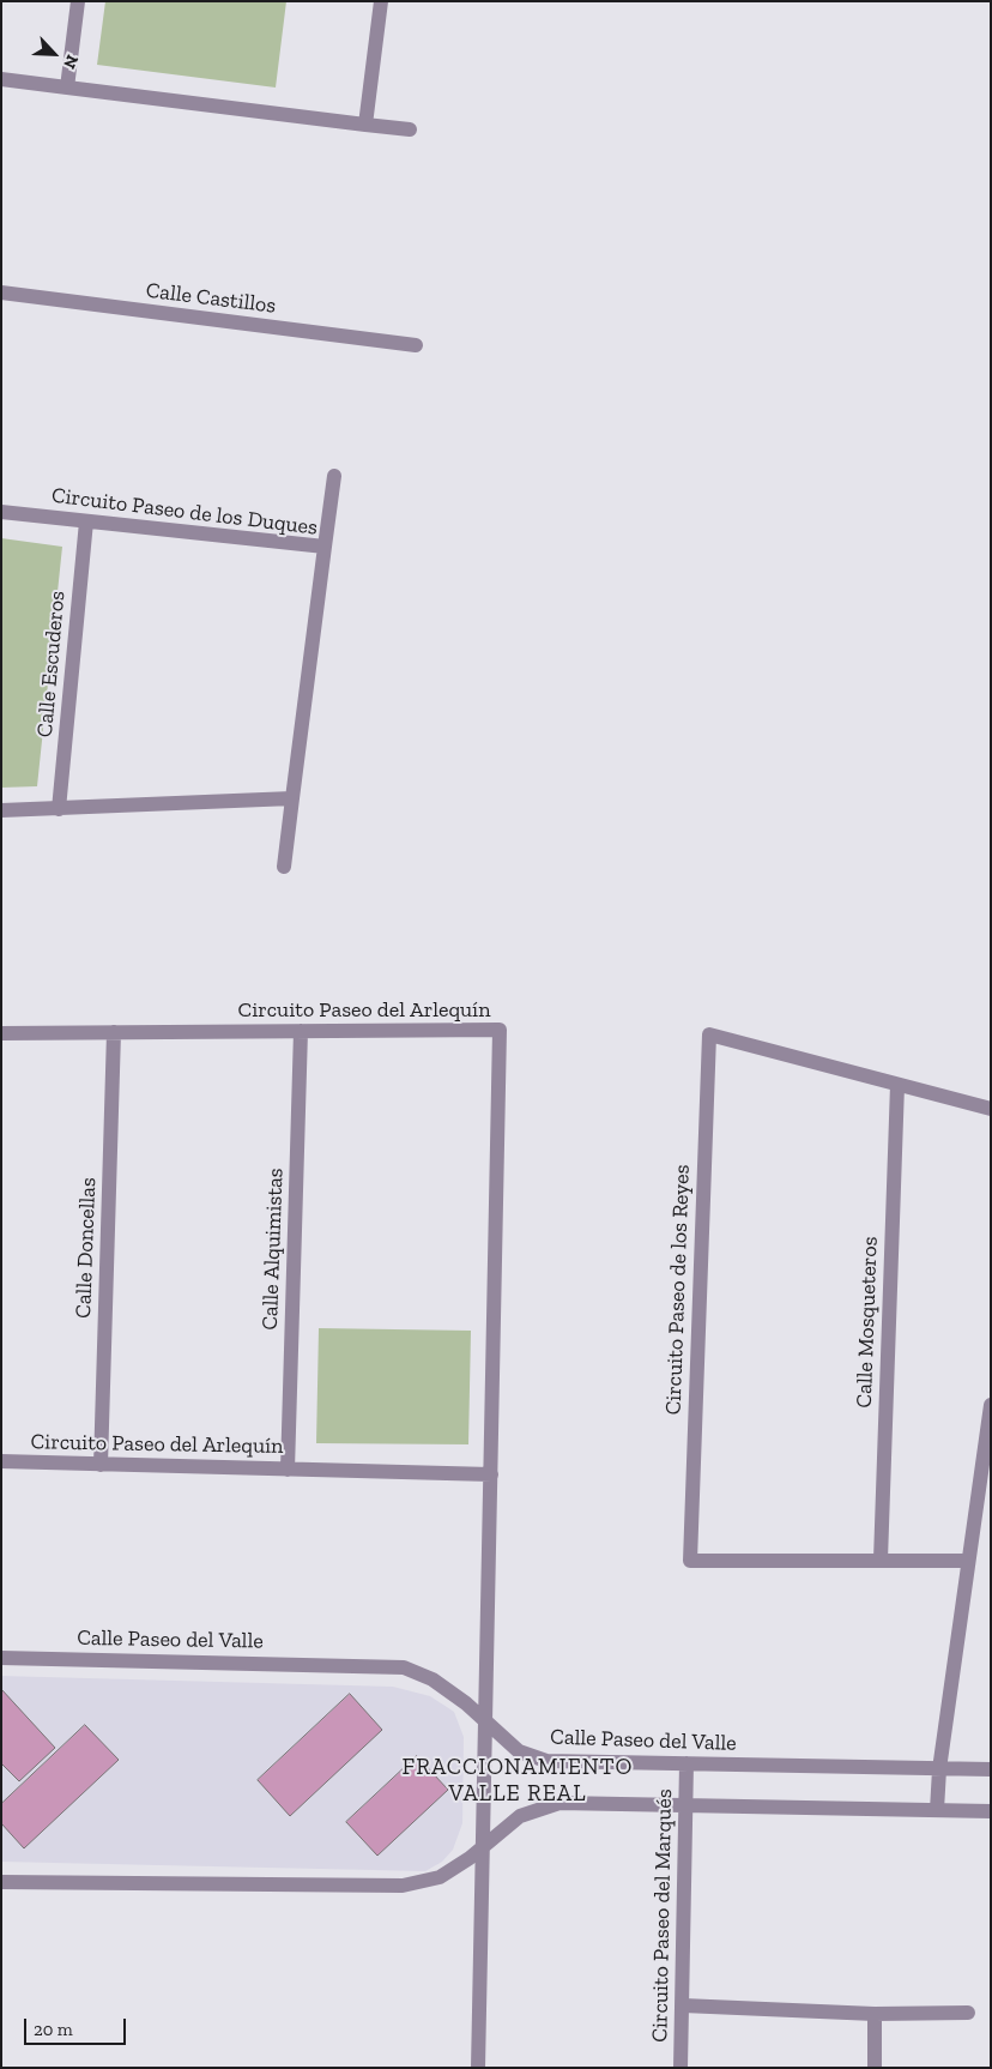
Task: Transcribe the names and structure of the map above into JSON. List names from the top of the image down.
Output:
{
  "streets": {
    "street": [
      "Calle Castillos",
      "Circuito Paseo de los Duques",
      "Calle Escuderos",
      "Circuito Paseo del Arlequín",
      "Calle Doncellas",
      "Calle Alquimistas",
      "Circuito Paseo de los Reyes",
      "Calle Mosqueteros",
      "Calle Paseo del Valle",
      "Circuito Paseo del Marqués"
    ]
  },
  "crossings": [
    ["Circuito Paseo de los Duques", "Calle Escuderos"],
    ["Circuito Paseo del Arlequín", "Calle Doncellas"],
    ["Circuito Paseo del Arlequín", "Calle Alquimistas"],
    ["Circuito Paseo del Arlequín", "Calle Paseo del Valle"],
    ["Circuito Paseo de los Reyes", "Calle Mosqueteros"],
    ["Calle Paseo del Valle", "Circuito Paseo del Marqués"]
  ],
  "districts": ["FRACCIONAMIENTO VALLE REAL"],
  "scale_bar": "20 m",
  "north": "bottom right"
}
